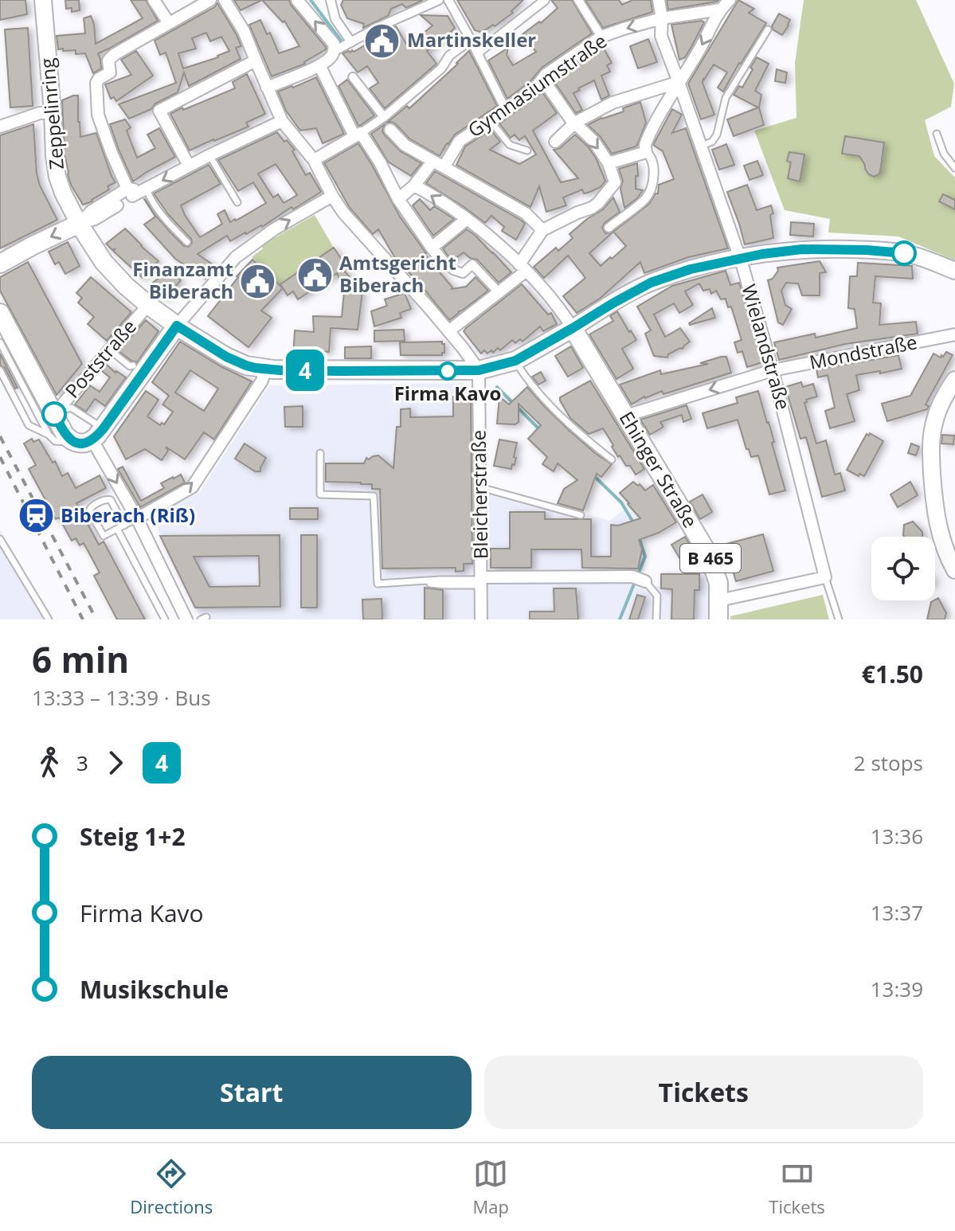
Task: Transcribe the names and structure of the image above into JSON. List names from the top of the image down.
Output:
{
  "streets": {
    "main road": ["Zeppelinring", "Ehinger Straße", "B 465"],
    "street": [
      "Gymnasiumstraße",
      "Wielandstraße",
      "Mondstraße",
      "Poststraße",
      "Bleicherstraße"
    ]
  },
  "crossings": [
    ["Gymnasiumstraße", "Wielandstraße"],
    ["Wielandstraße", "Mondstraße"],
    ["Mondstraße", "Ehinger Straße"]
  ],
  "one_way": ["Mondstraße"],
  "places": {
    "public building": ["Martinskeller", "Amtsgericht Biberach", "Finanzamt Biberach"],
    "other": ["Firma Kavo"],
    "station": ["Biberach (Riß)"]
  },
  "lines": ["bus line 4"],
  "page": {
    "on_map": "4",
    "heading": ["6 min", "13:33 – 13:39 · Bus", "€1.50"],
    "legs": ["3", "4", "2 stops"],
    "list": [
      {
        "name": "Steig 1+2",
        "value": "13:36"
      },
      {
        "name": "Firma Kavo",
        "value": "13:37"
      },
      {
        "name": "Musikschule",
        "value": "13:39"
      }
    ],
    "buttons": ["Start", "Tickets"],
    "tabs": ["Directions", "Map", "Tickets"]
  }
}
